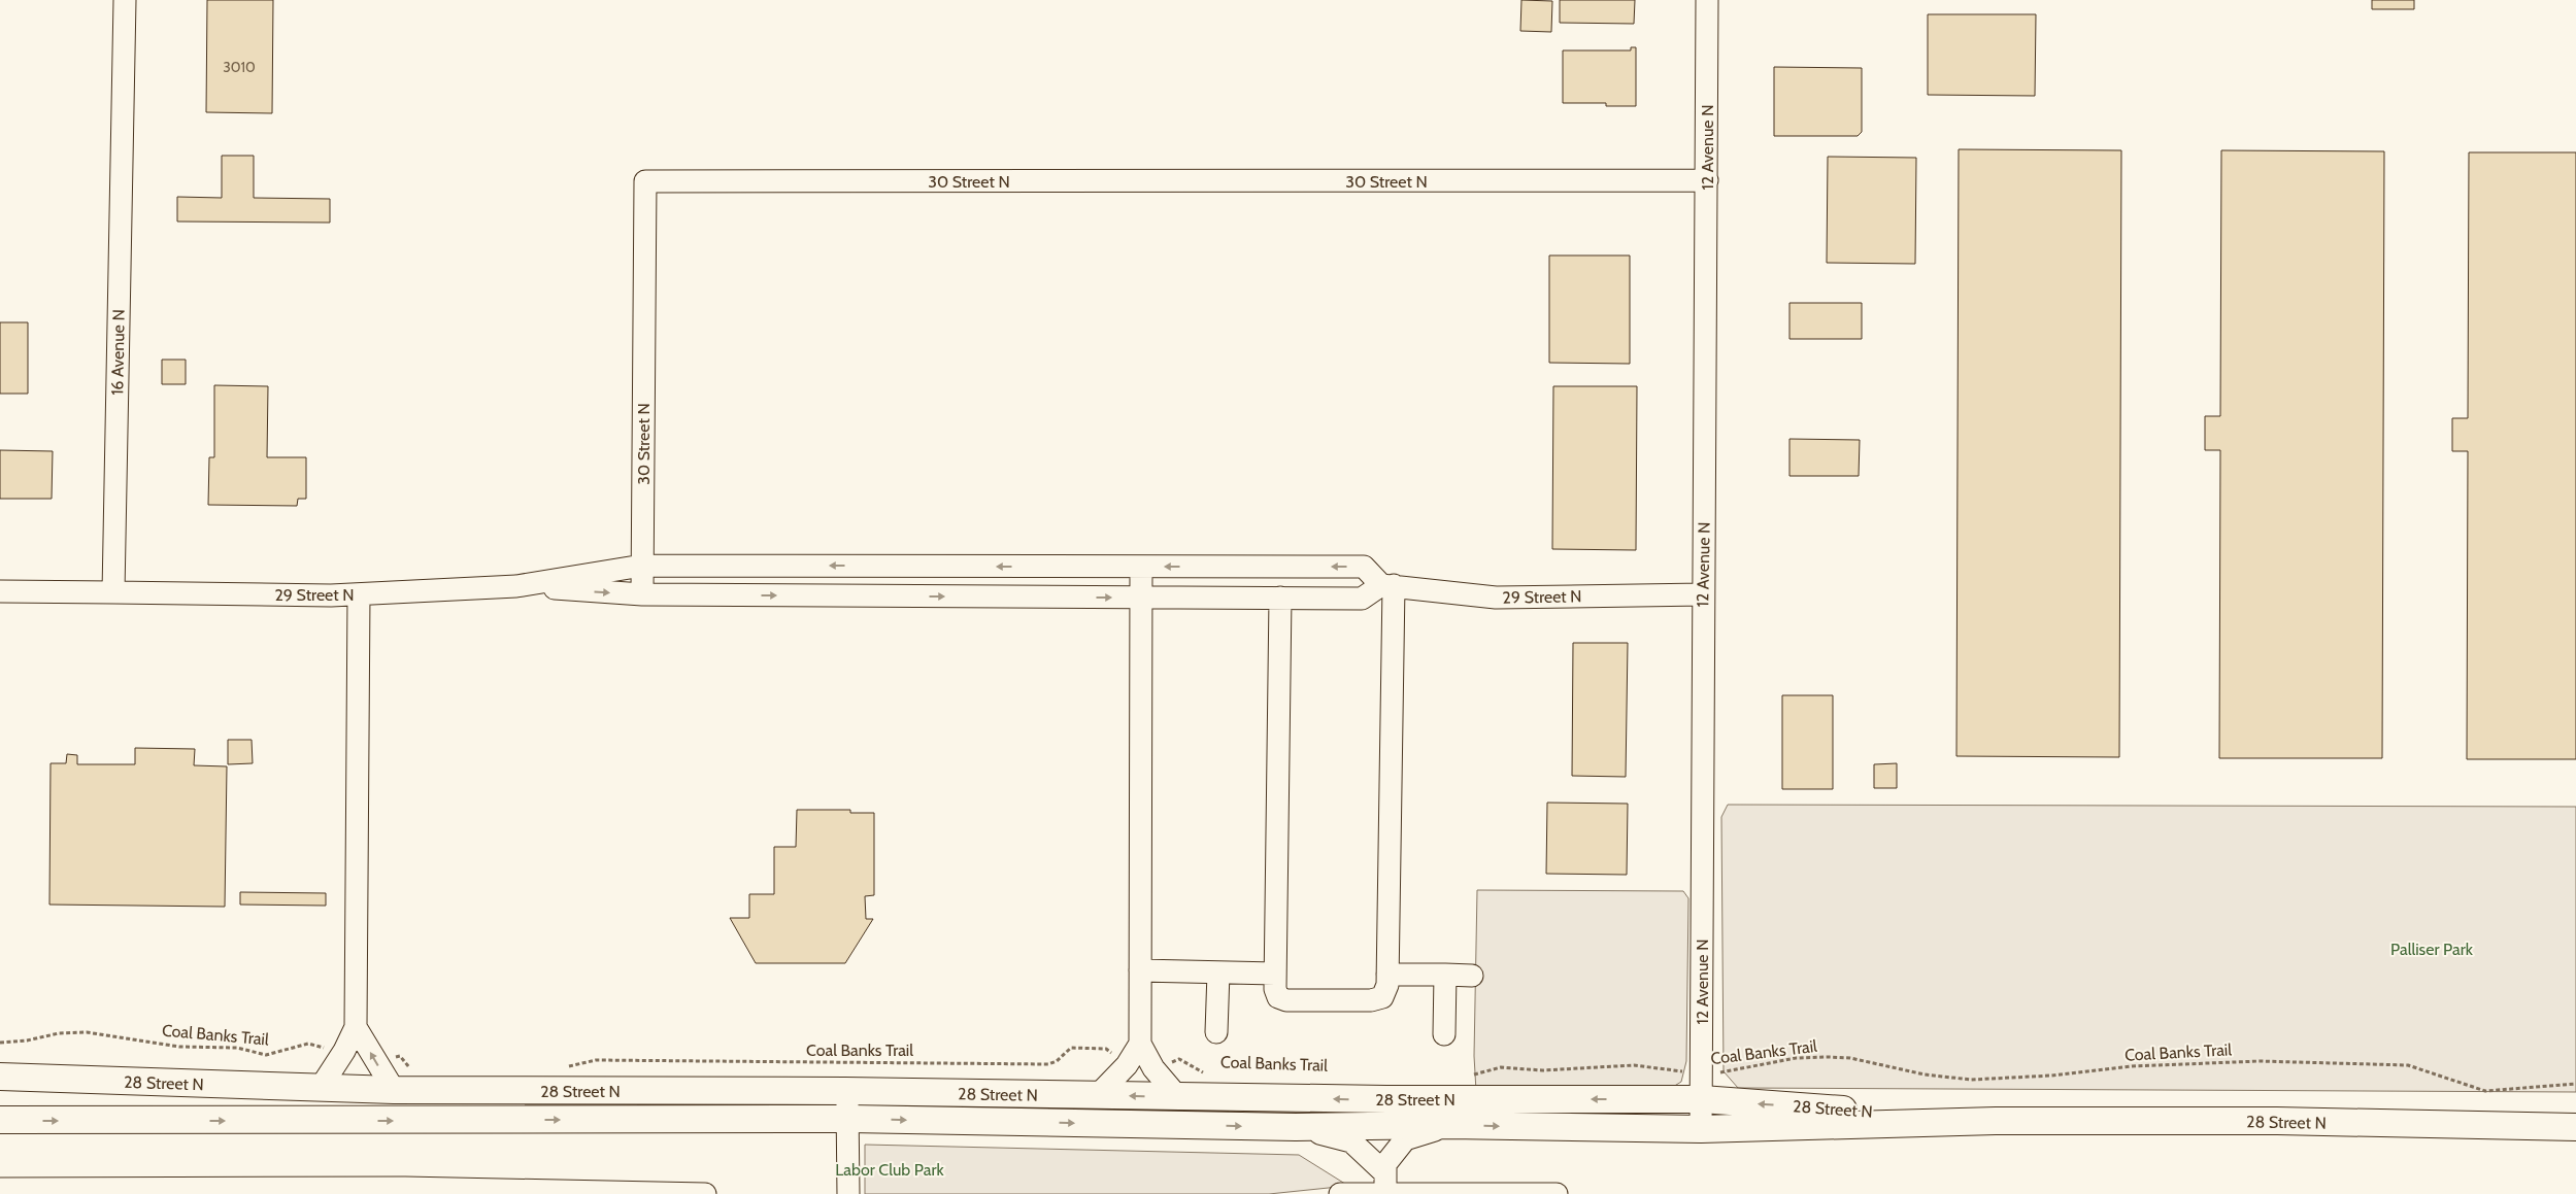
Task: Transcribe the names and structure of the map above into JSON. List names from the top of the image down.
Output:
{
  "streets": {
    "main road": ["28 Street N"],
    "street": [
      "12 Avenue N",
      "30 Street N",
      "16 Avenue N",
      "29 Street N"
    ],
    "path": ["Coal Banks Trail"]
  },
  "crossings": [
    ["12 Avenue N", "30 Street N"],
    ["12 Avenue N", "29 Street N"],
    ["12 Avenue N", "Coal Banks Trail"],
    ["12 Avenue N", "28 Street N"],
    ["16 Avenue N", "29 Street N"]
  ],
  "parks": ["Palliser Park", "Labor Club Park"],
  "house_numbers": ["3010"]
}
